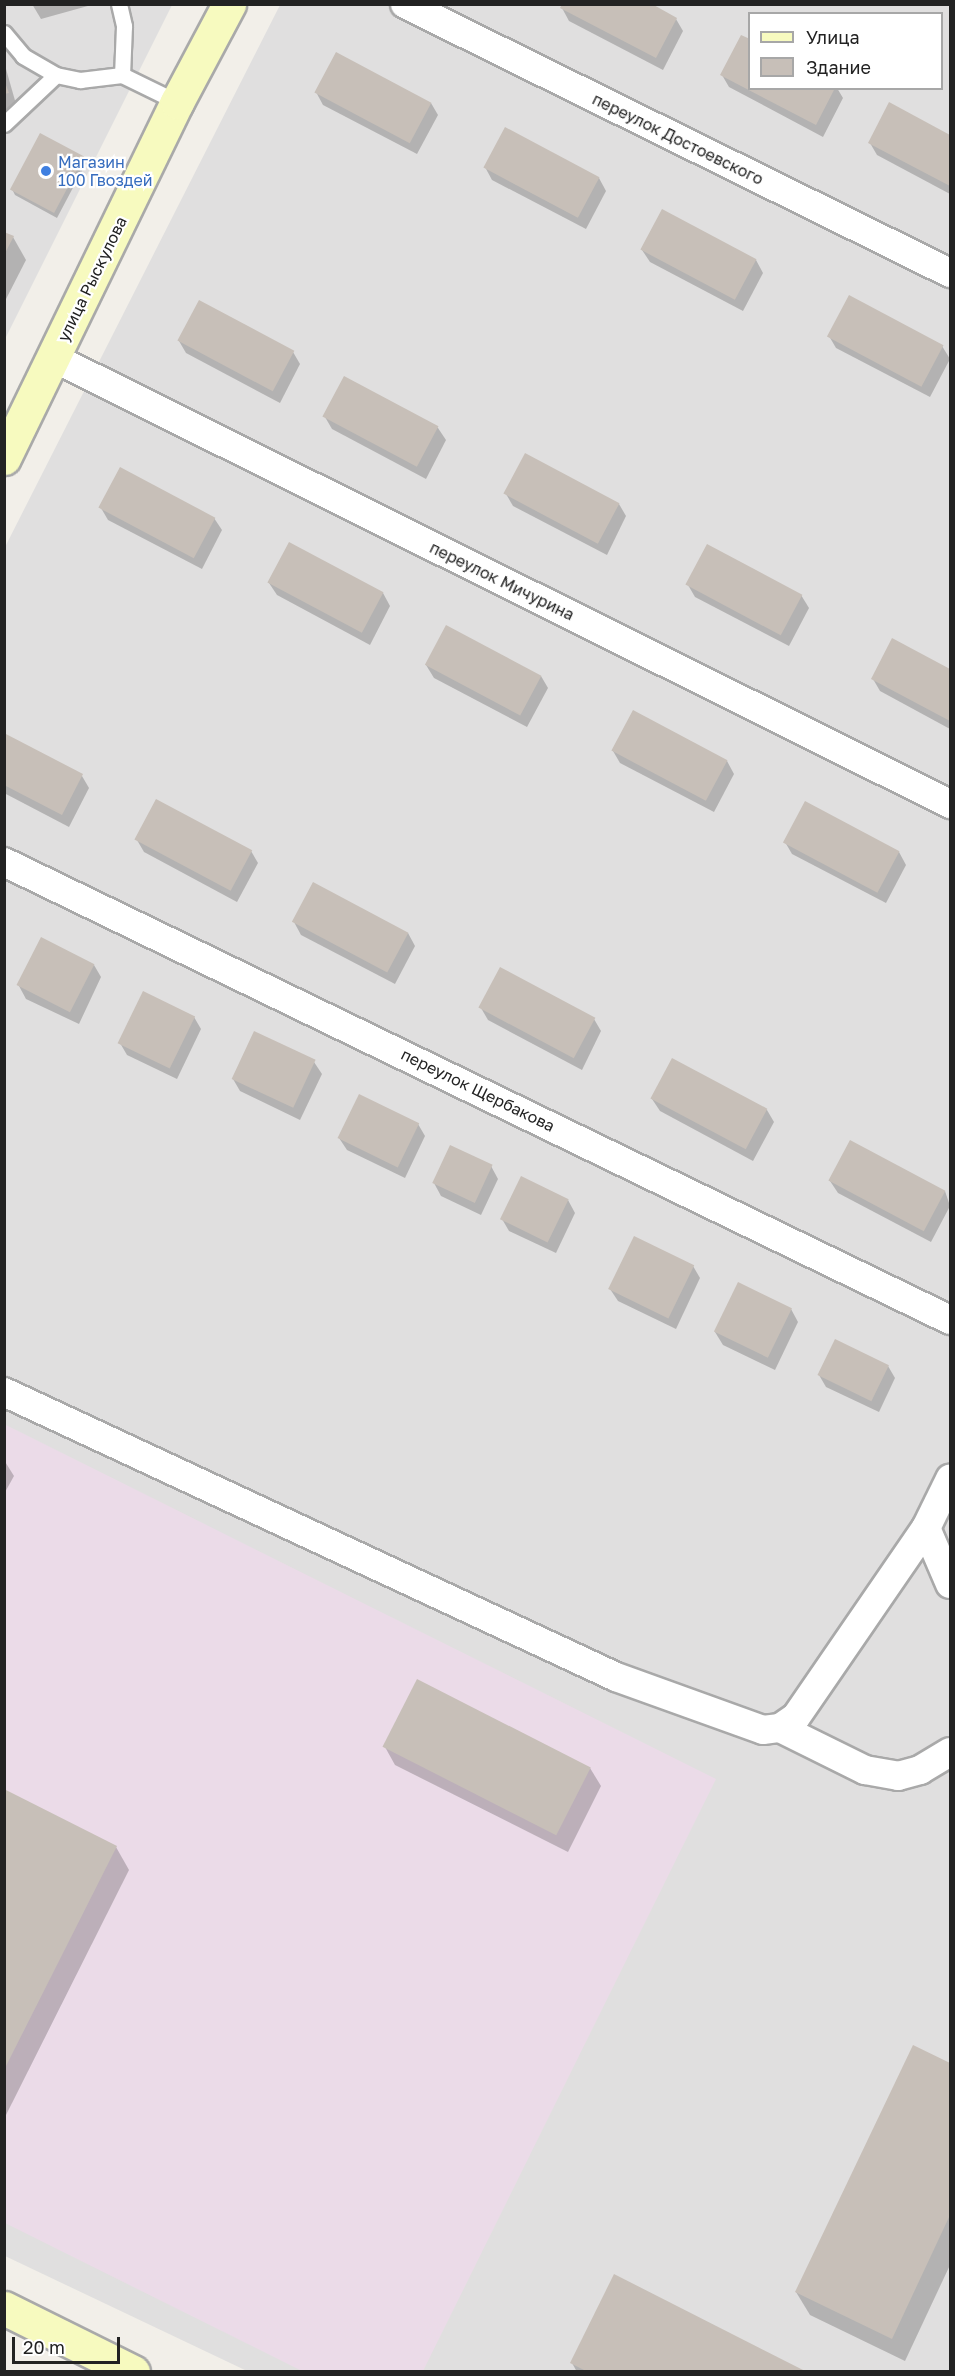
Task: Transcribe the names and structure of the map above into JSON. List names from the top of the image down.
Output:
{
  "streets": {
    "street": [
      "переулок Достоевского",
      "улица Рыскулова",
      "переулок Мичурина",
      "переулок Щербакова"
    ]
  },
  "crossings": [
    ["улица Рыскулова", "переулок Мичурина"]
  ],
  "places": ["Магазин 100 Гвоздей"],
  "legend": ["Улица", "Здание"],
  "scale_bar": "20 m"
}
